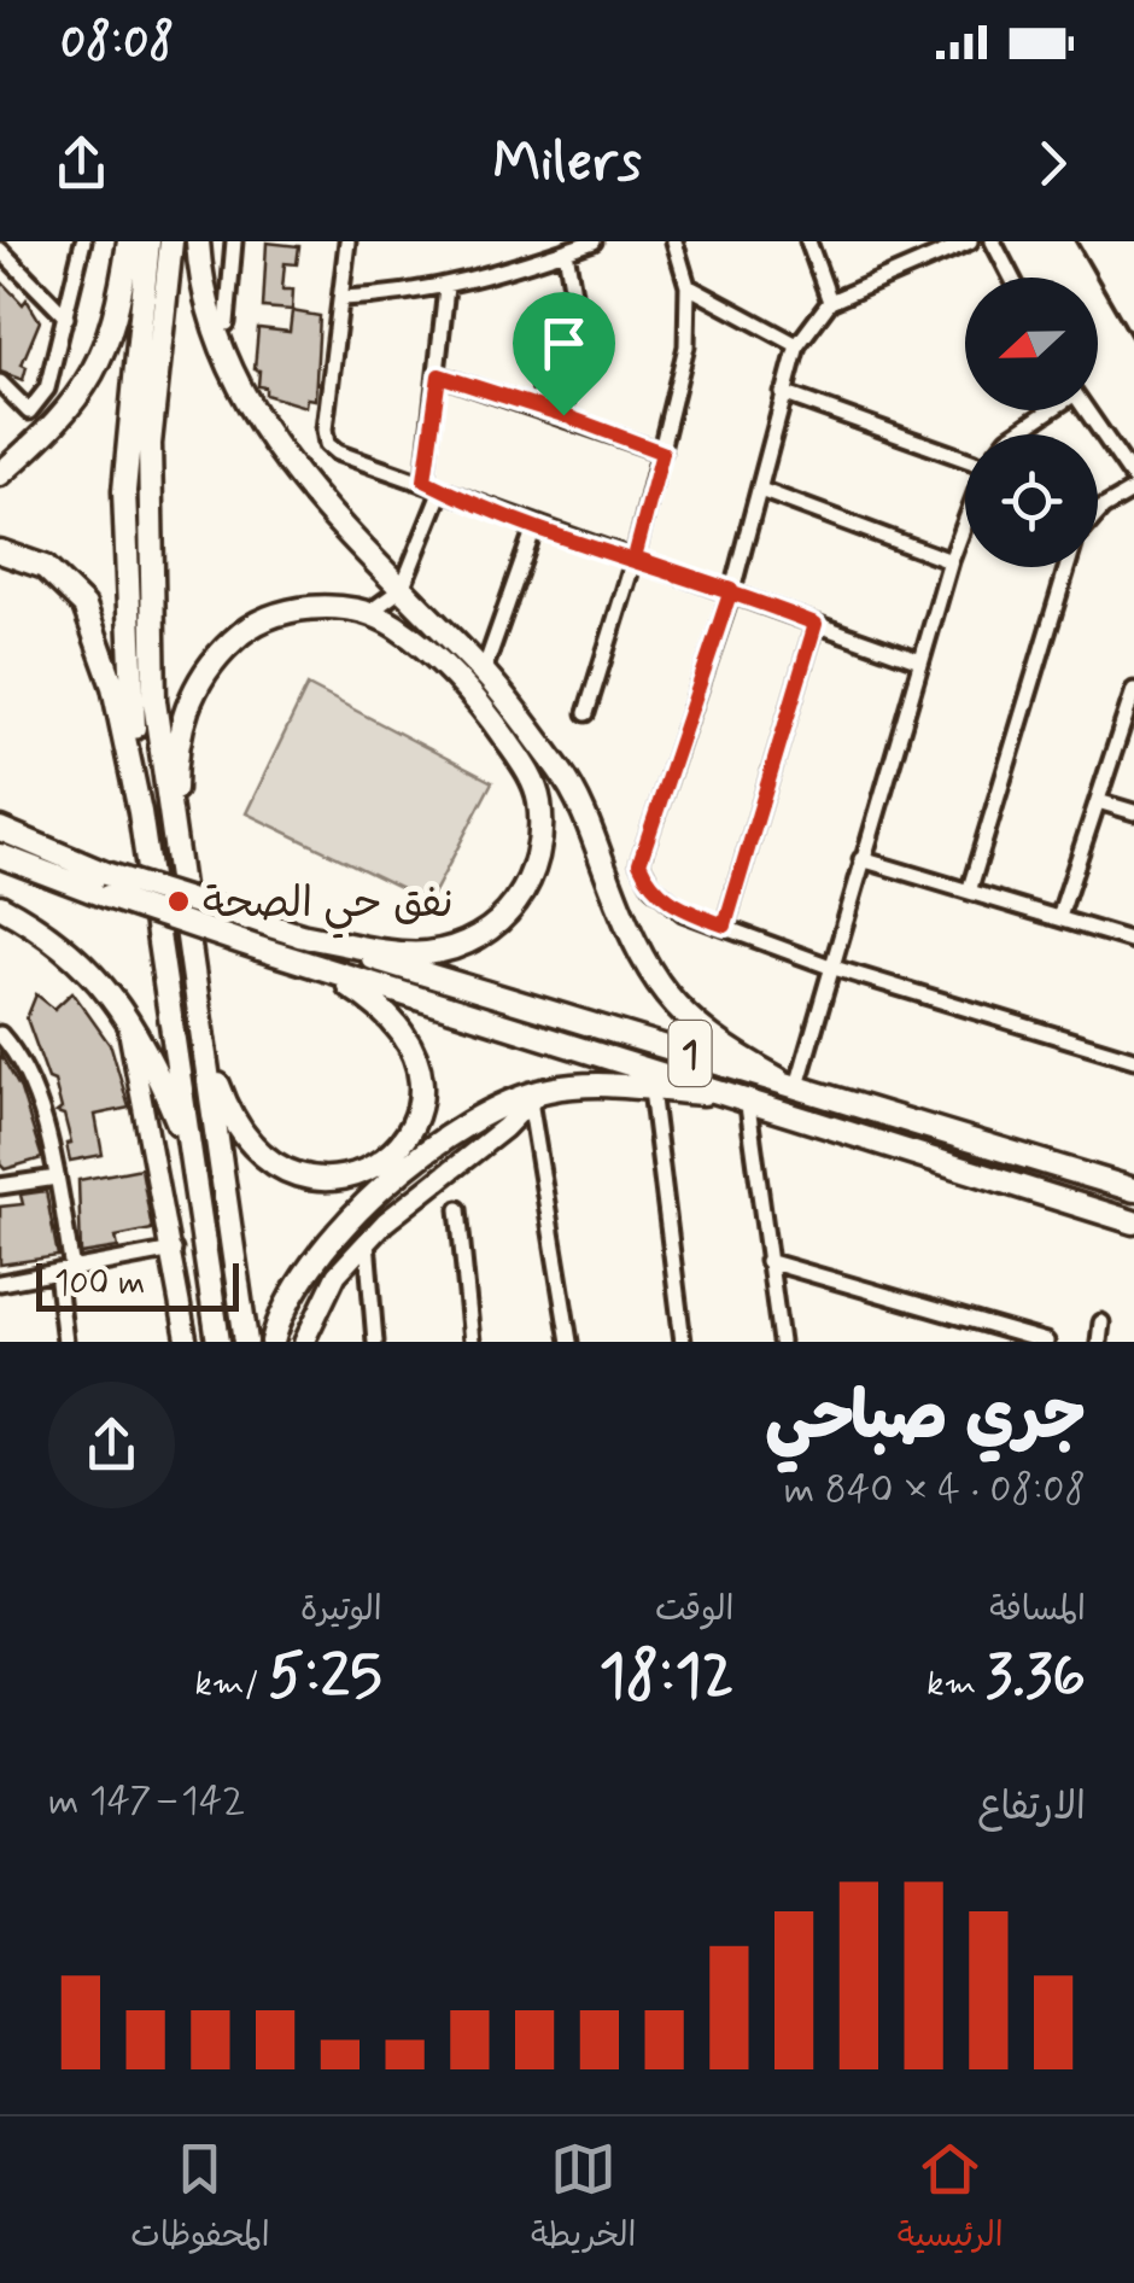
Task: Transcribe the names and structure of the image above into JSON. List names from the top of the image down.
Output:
{
  "streets": {
    "highway": ["1"]
  },
  "places": ["نفق حي الصحة"],
  "scale_bar": "100 m",
  "north": "left",
  "page": {
    "status": "08:08",
    "header": "Milers",
    "scale": "100 m",
    "heading": ["جري صباحي", "08:08 · 4 × 840 m"],
    "stats": [
      ["المسافة", "3.36 km"],
      ["الوقت", "18:12"],
      ["الوتيرة", "5:25 /km"]
    ],
    "chart": ["الارتفاع", "142–147 m"],
    "tabs": ["الرئيسية", "الخريطة", "المحفوظات"]
  }
}
